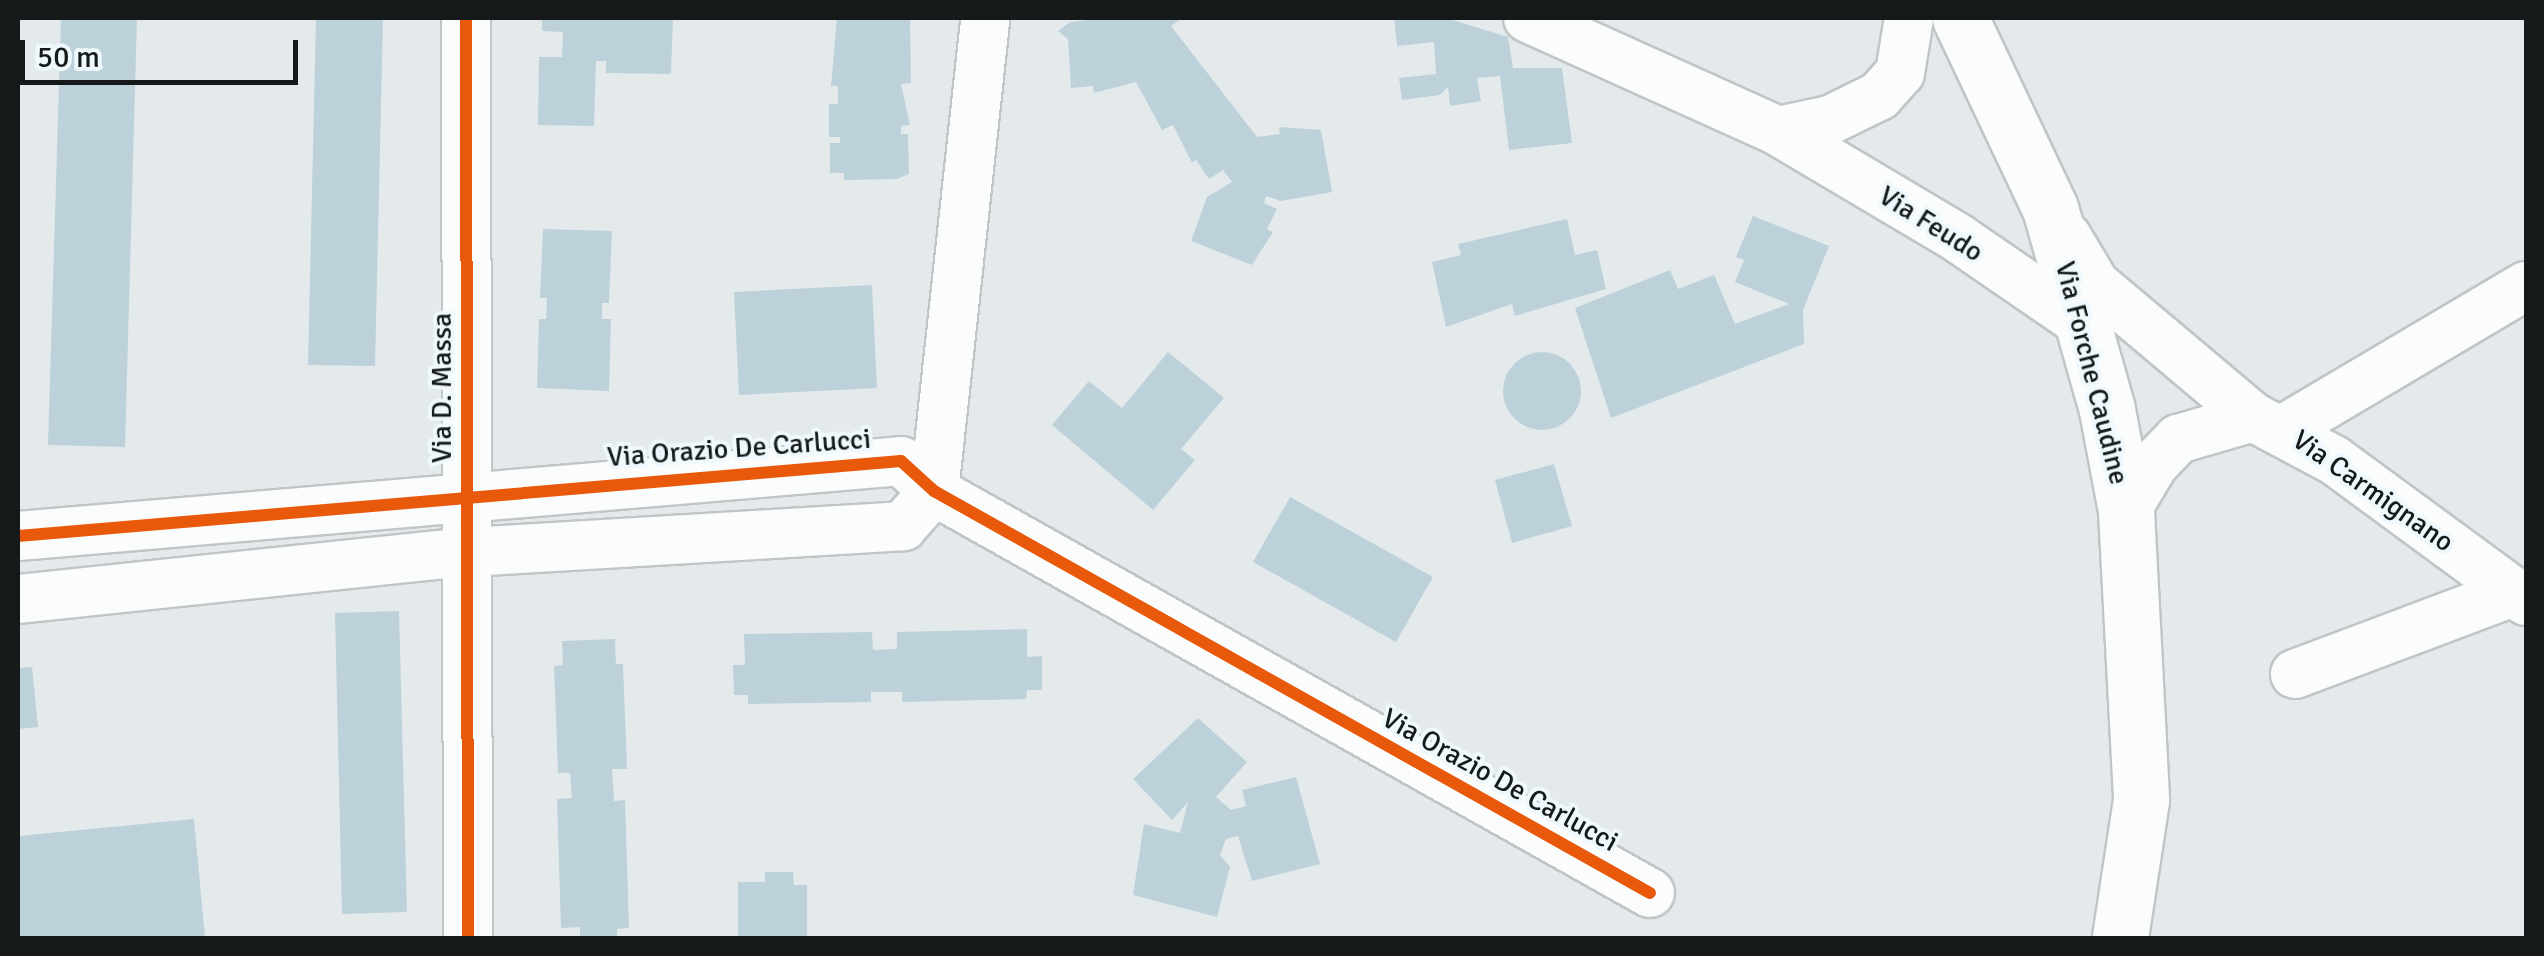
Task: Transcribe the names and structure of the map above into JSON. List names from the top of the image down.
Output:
{
  "streets": {
    "main road": ["Via Forche Caudine"],
    "street": [
      "Via Feudo",
      "Via D. Massa",
      "Via Orazio De Carlucci",
      "Via Carmignano"
    ]
  },
  "crossings": [
    ["Via Feudo", "Via Forche Caudine"],
    ["Via Forche Caudine", "Via Carmignano"],
    ["Via D. Massa", "Via Orazio De Carlucci"]
  ],
  "scale_bar": "50 m"
}
